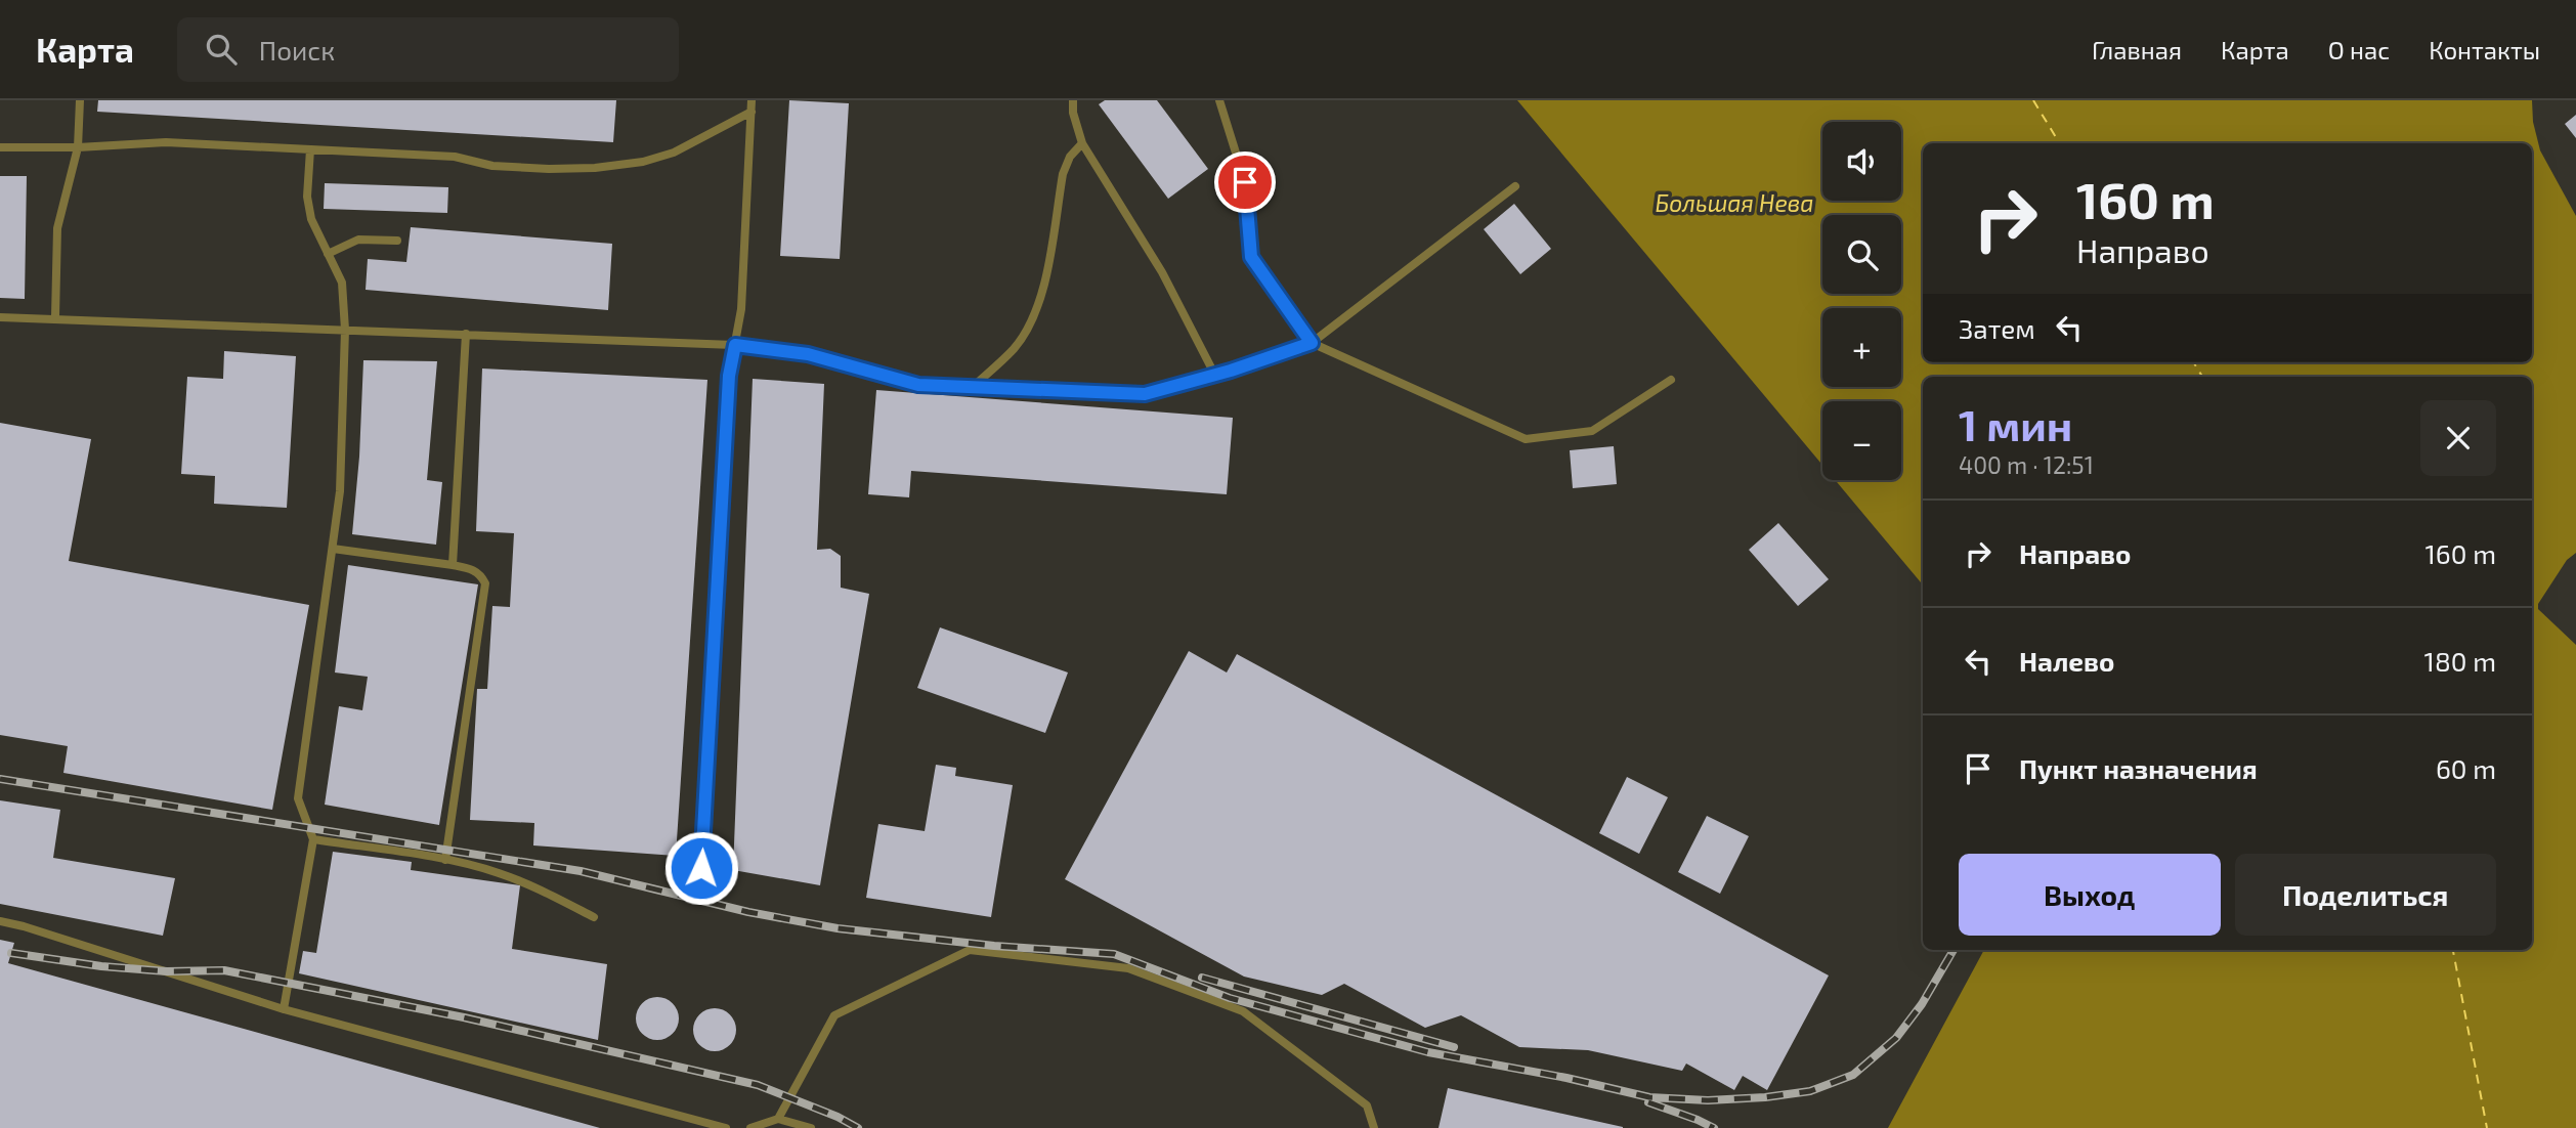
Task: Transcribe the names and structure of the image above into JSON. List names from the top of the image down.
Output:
{
  "water": ["Большая Нева"],
  "page": {
    "header": "Карта",
    "search": "Поиск",
    "nav": [
      "Главная",
      "Карта",
      "О нас",
      "Контакты"
    ],
    "map_buttons": ["+", "−"],
    "turn": ["160 m", "Направо"],
    "then": "Затем",
    "heading": ["1 мин", "400 m · 12:51"],
    "list": [
      {
        "name": "Направо",
        "value": "160 m"
      },
      {
        "name": "Налево",
        "value": "180 m"
      },
      {
        "name": "Пункт назначения",
        "value": "60 m"
      }
    ],
    "buttons": ["Выход", "Поделиться"]
  }
}
